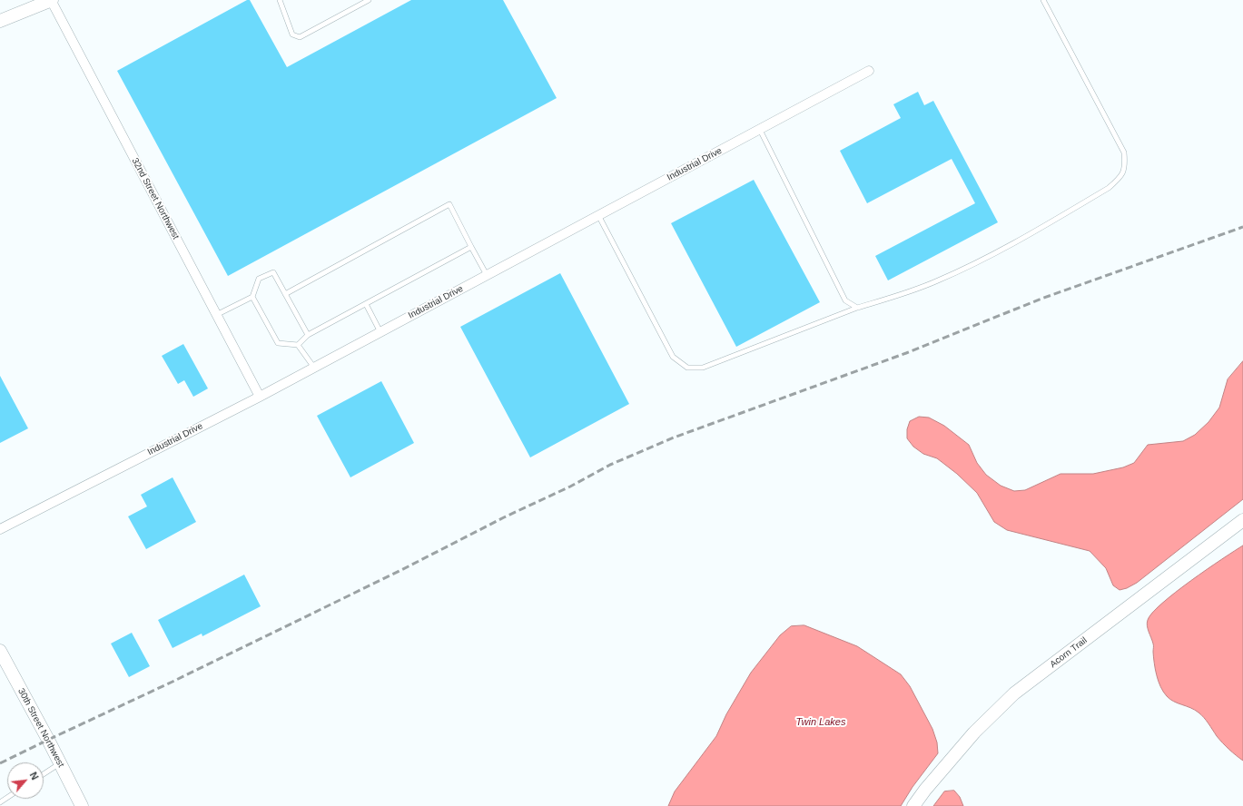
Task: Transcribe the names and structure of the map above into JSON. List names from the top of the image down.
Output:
{
  "streets": {
    "street": [
      "Industrial Drive",
      "32nd Street Northwest",
      "Acorn Trail",
      "30th Street Northwest"
    ]
  },
  "crossings": [
    ["Industrial Drive", "32nd Street Northwest"]
  ],
  "water": ["Twin Lakes"],
  "north": "top right"
}
